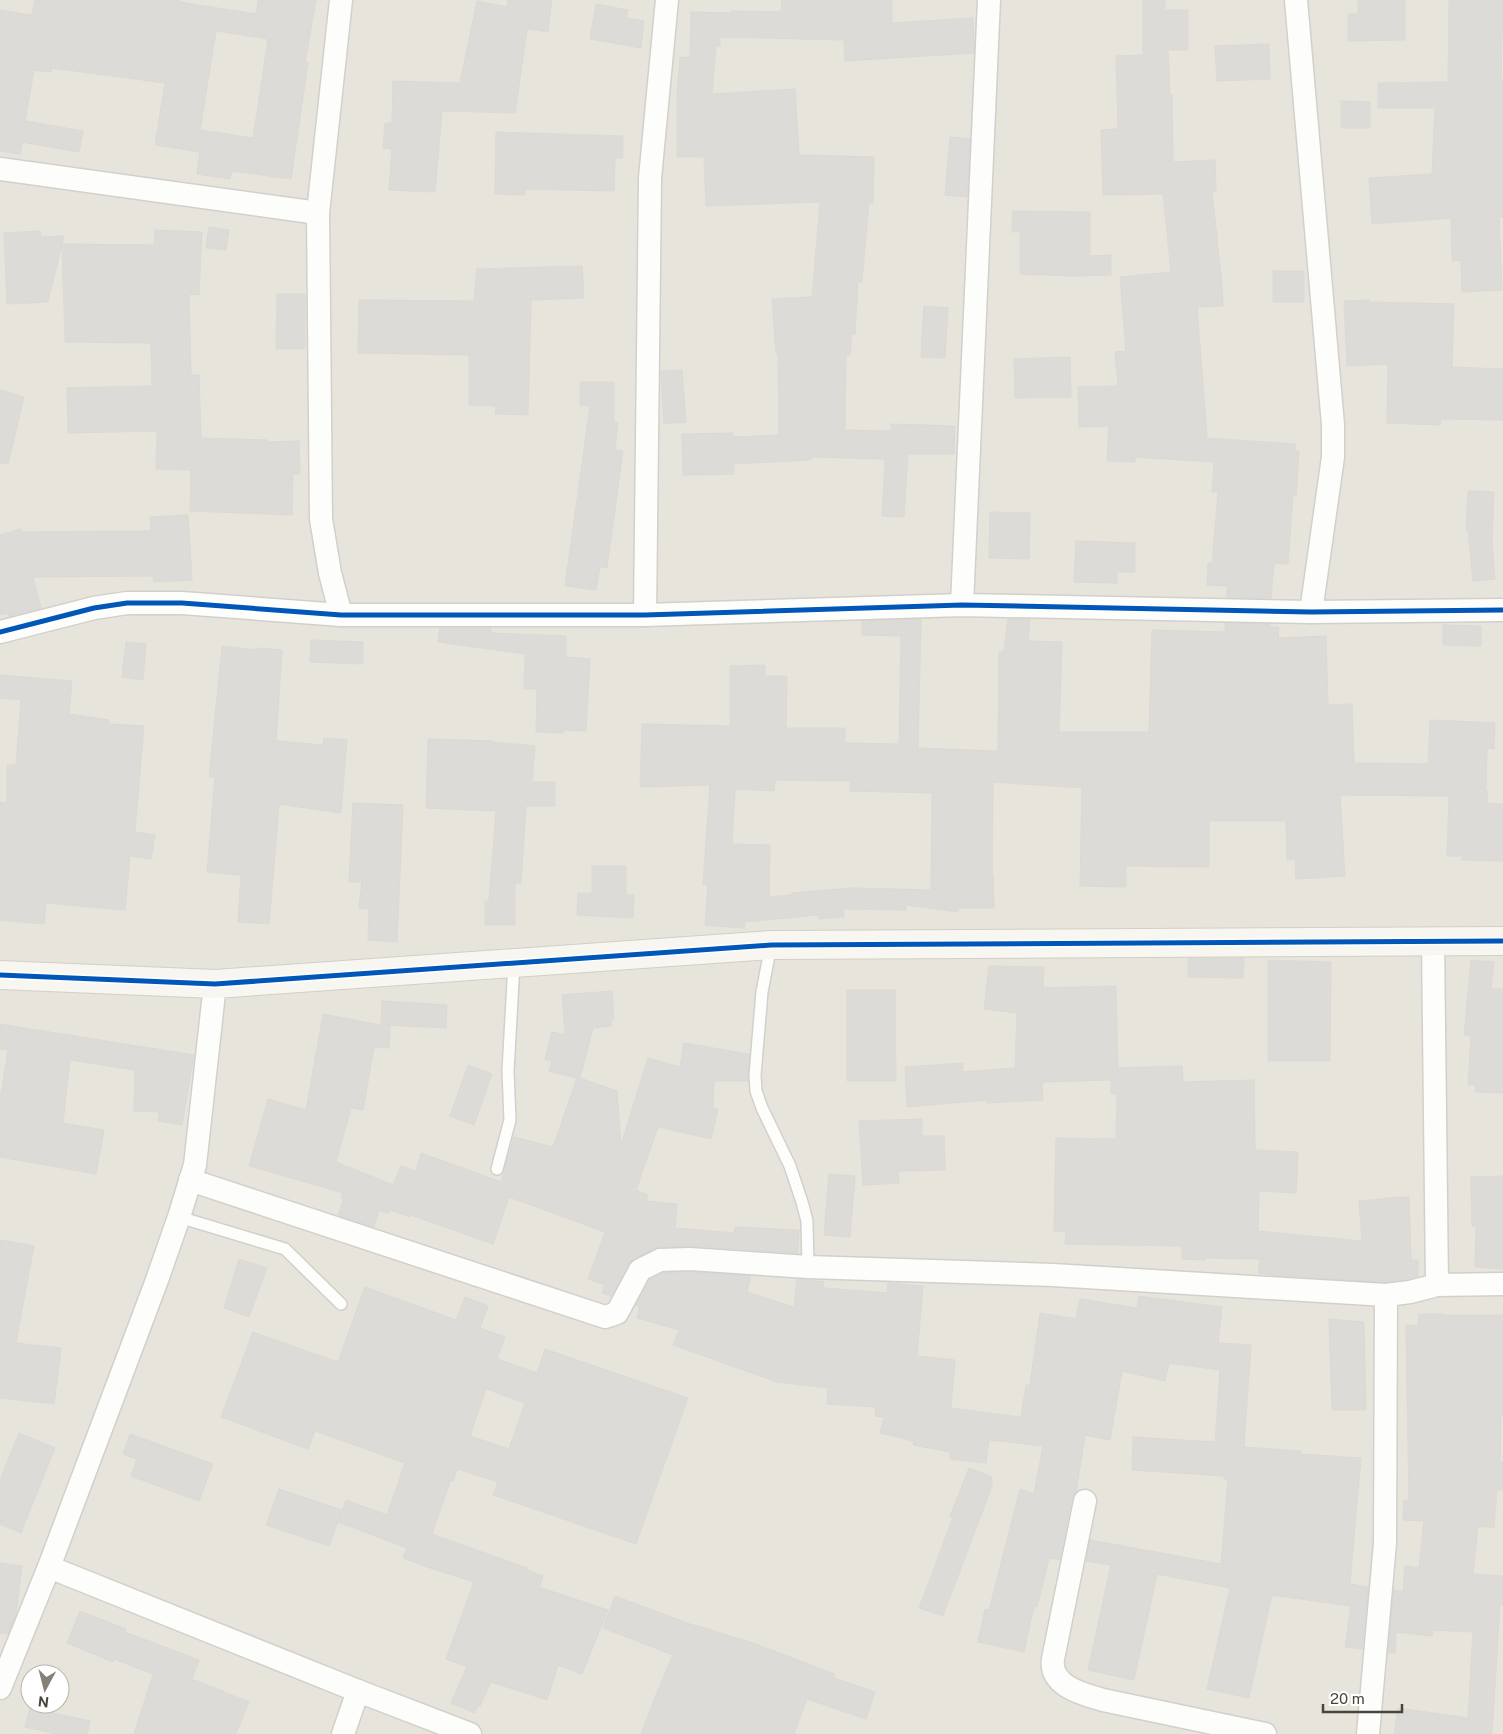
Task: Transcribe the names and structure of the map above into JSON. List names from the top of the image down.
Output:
{
  "scale_bar": "20 m",
  "north": "bottom"
}
